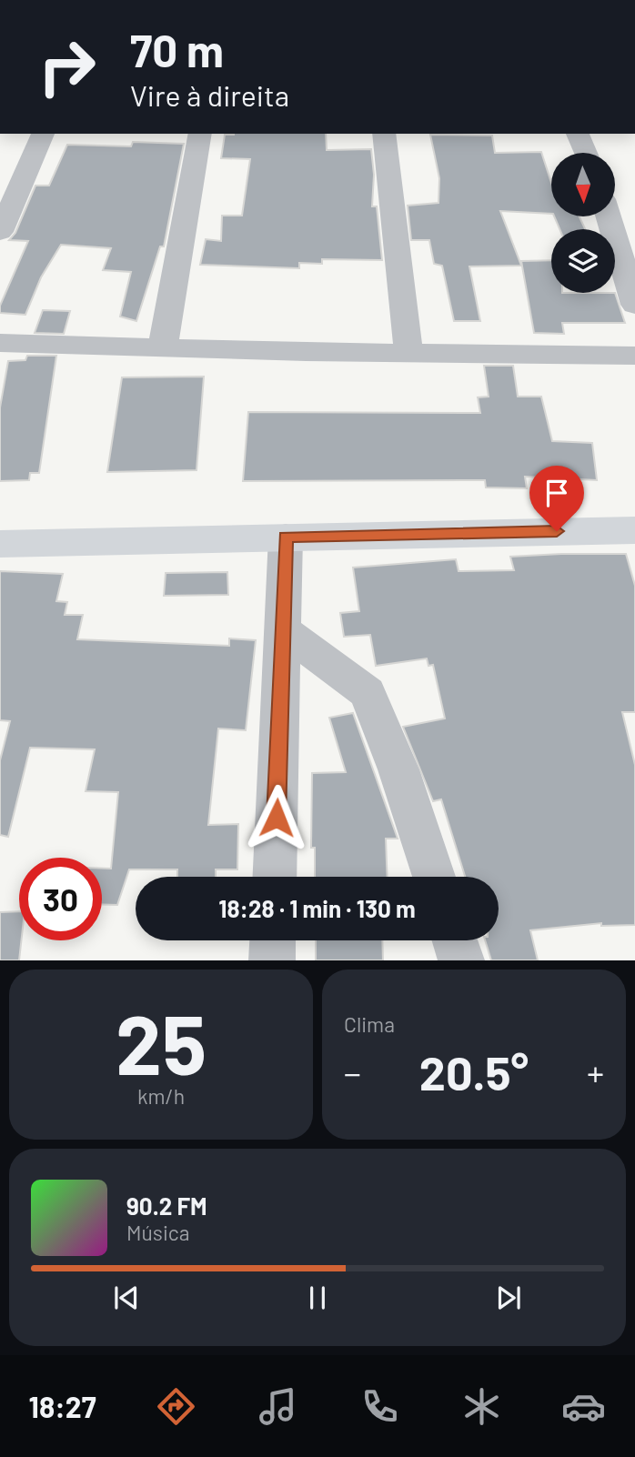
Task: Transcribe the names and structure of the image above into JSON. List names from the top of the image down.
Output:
{
  "north": "bottom",
  "page": {
    "turn": ["70 m", "Vire à direita"],
    "limit": "30",
    "trip": "18:28 · 1 min · 130 m",
    "tile": [
      ["25", "km/h"],
      "Clima"
    ],
    "heat": ["−", "20.5°", "+"],
    "song": ["90.2 FM", "Música"],
    "tabs": "18:27"
  }
}
